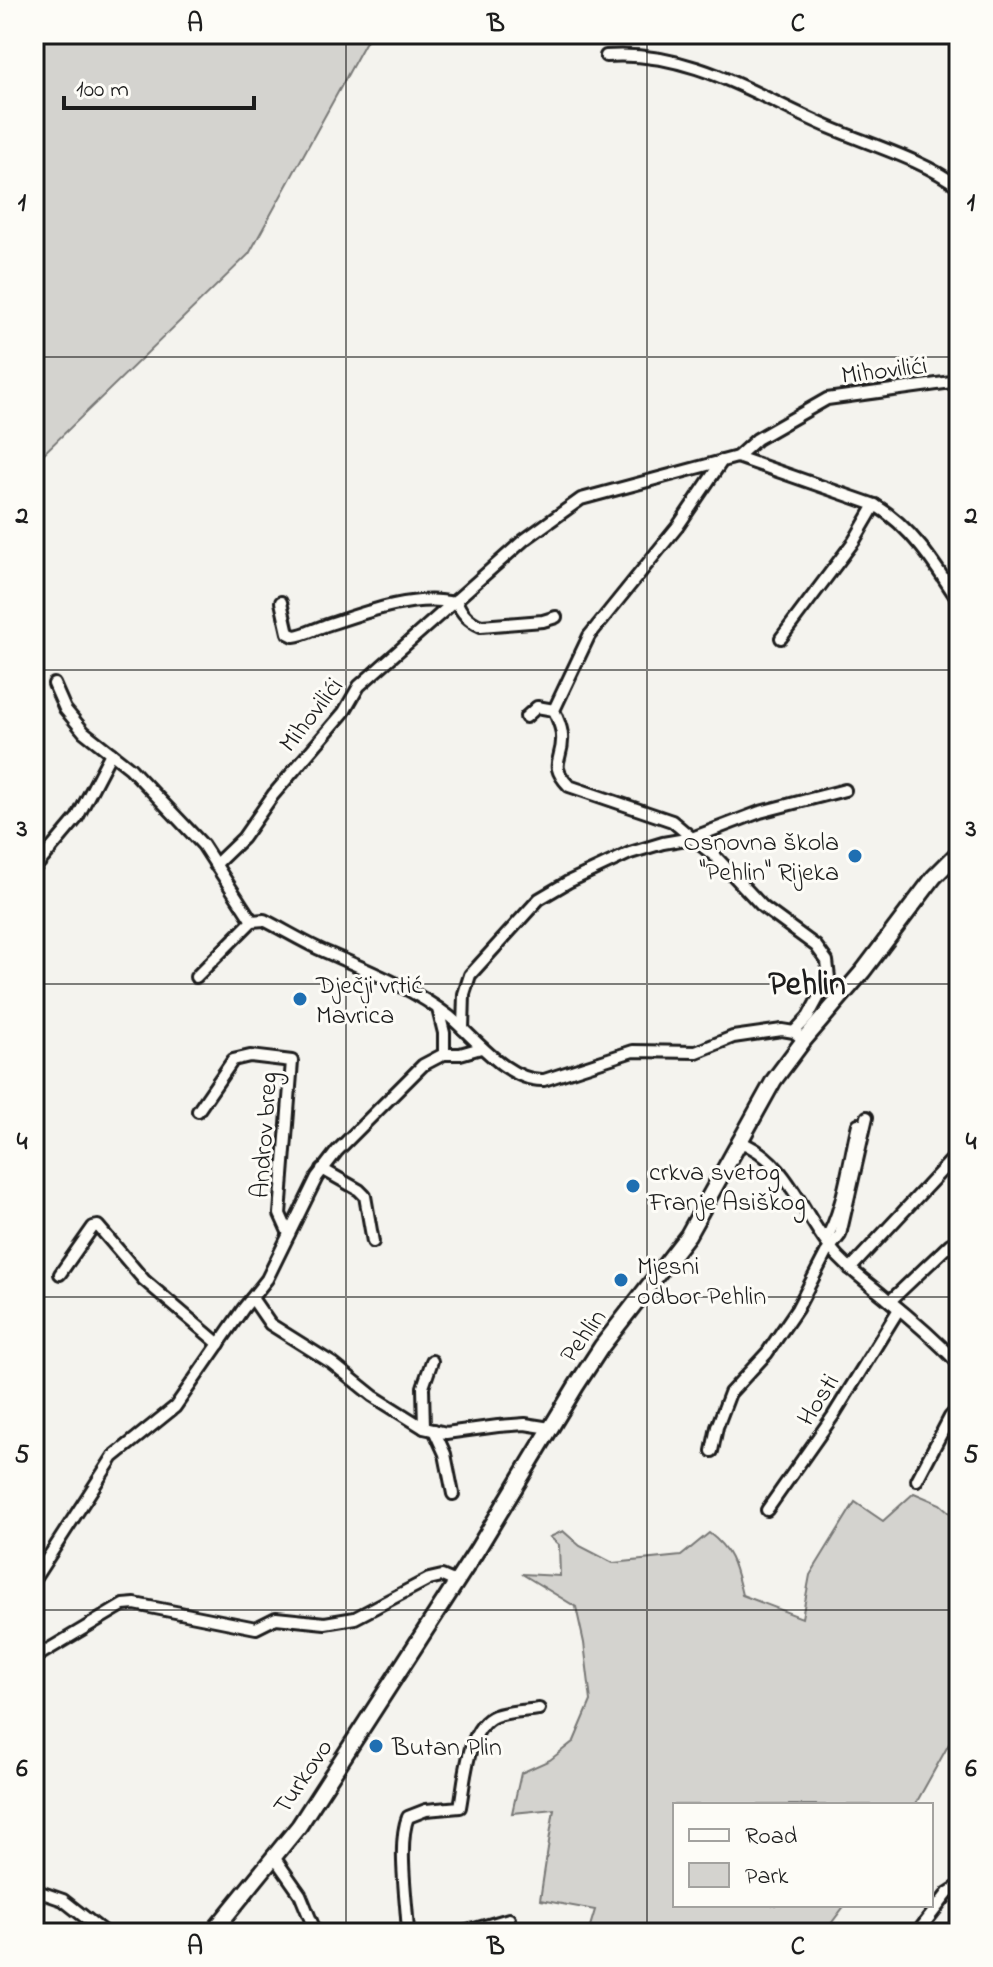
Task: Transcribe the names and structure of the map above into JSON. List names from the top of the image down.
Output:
{
  "streets": {
    "main road": ["Pehlin", "Turkovo"],
    "street": ["Mihovilići", "Androv breg", "Hosti"]
  },
  "crossings": [
    ["Pehlin", "Turkovo"]
  ],
  "districts": ["Pehlin"],
  "places": [
    "Osnovna škola \"Pehlin\" Rijeka",
    "Dječji vrtić Mavrica",
    "crkva svetog Franje Asiškog",
    "Mjesni odbor Pehlin",
    "Butan Plin"
  ],
  "legend": ["Road", "Park"],
  "scale_bar": "100 m",
  "grid": {
    "columns": ["A", "B", "C"],
    "rows": [
      "1",
      "2",
      "3",
      "4",
      "5",
      "6"
    ]
  }
}
